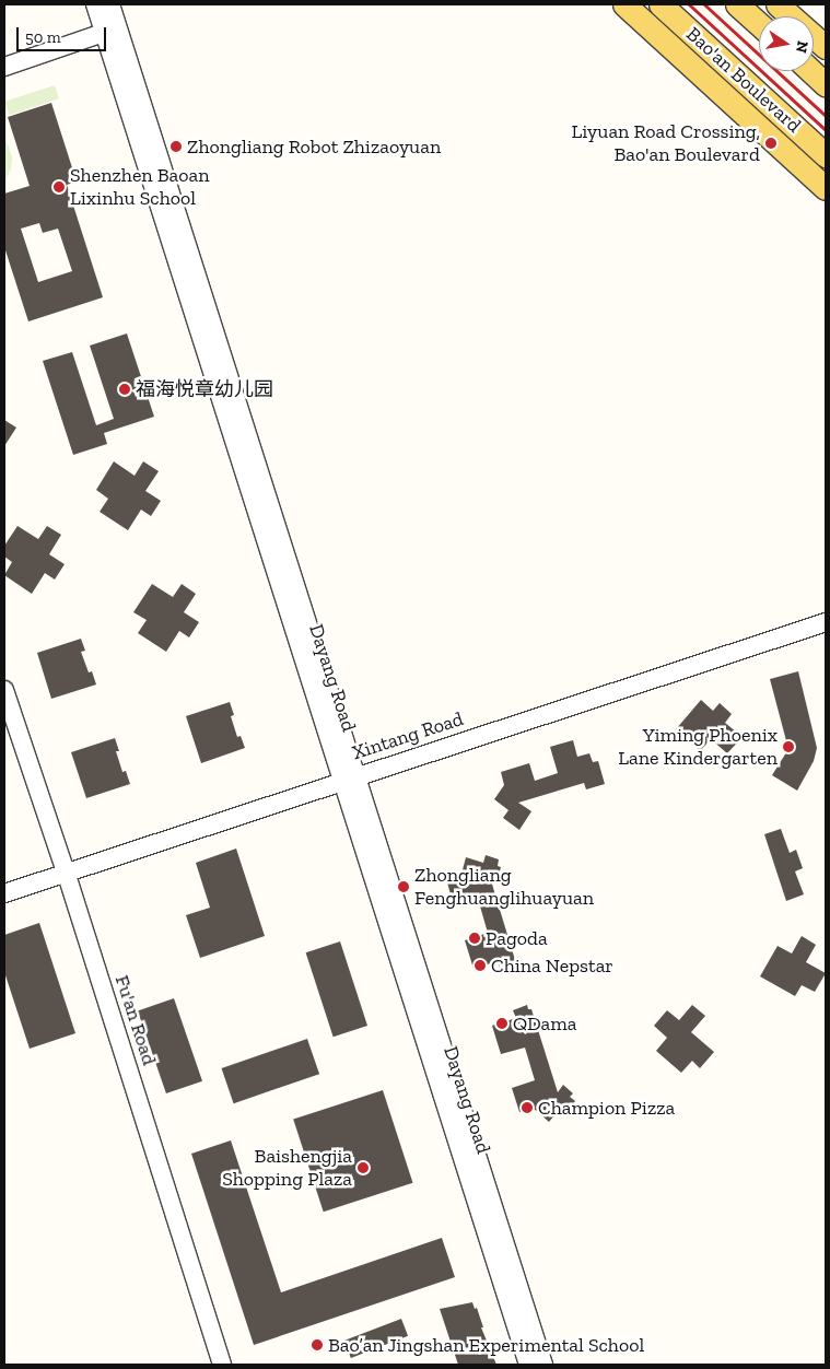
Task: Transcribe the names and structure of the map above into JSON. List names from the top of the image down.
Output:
{
  "streets": {
    "main road": ["Bao'an Boulevard"],
    "street": ["Dayang Road", "Xintang Road", "Fu'an Road"]
  },
  "crossings": [
    ["Dayang Road", "Xintang Road"],
    ["Xintang Road", "Fu'an Road"]
  ],
  "places": [
    "Liyuan Road Crossing, Bao'an Boulevard",
    "Zhongliang Robot Zhizaoyuan",
    "Shenzhen Baoan Lixinhu School",
    "福海悦章幼儿园",
    "Yiming Phoenix Lane Kindergarten",
    "Zhongliang Fenghuanglihuayuan",
    "Pagoda",
    "China Nepstar",
    "QDama",
    "Champion Pizza",
    "Baishengjia Shopping Plaza",
    "Bao’an Jingshan Experimental School"
  ],
  "scale_bar": "50 m",
  "north": "right"
}
